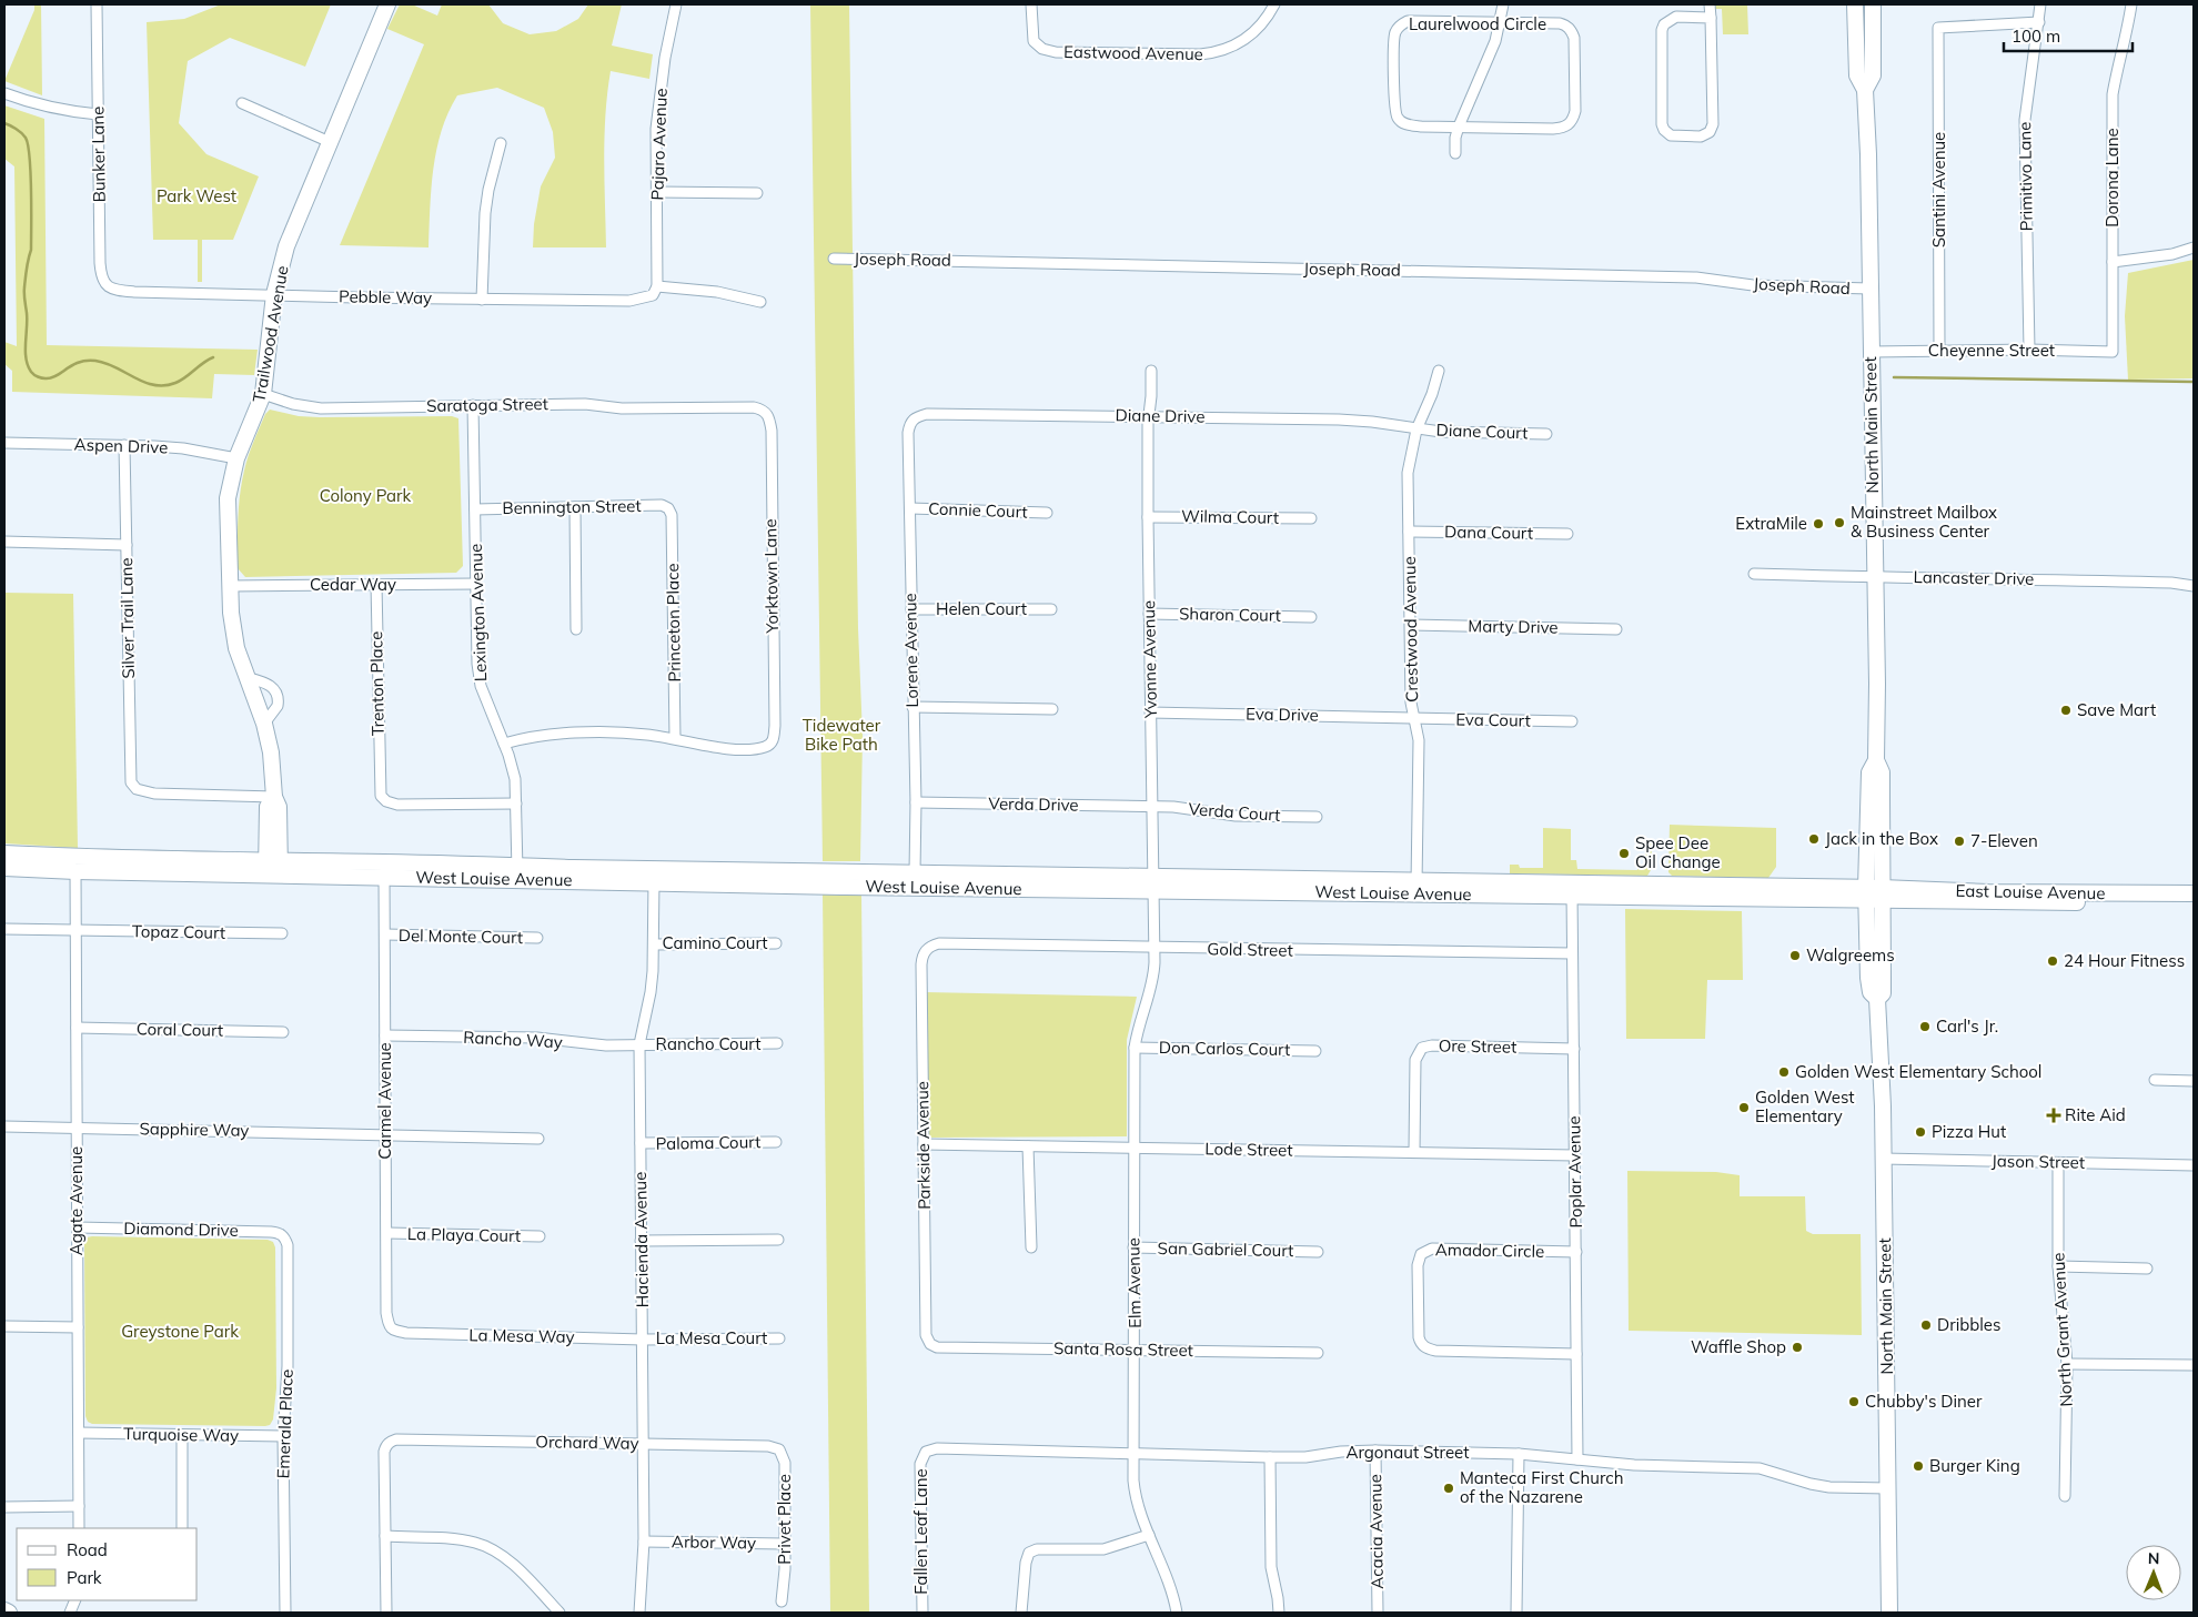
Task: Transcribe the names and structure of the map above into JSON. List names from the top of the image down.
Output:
{
  "streets": {
    "main road": [
      "Trailwood Avenue",
      "North Main Street",
      "West Louise Avenue",
      "East Louise Avenue"
    ],
    "street": [
      "Laurelwood Circle",
      "Eastwood Avenue",
      "Pajaro Avenue",
      "Bunker Lane",
      "Primitivo Lane",
      "Dorona Lane",
      "Santini Avenue",
      "Joseph Road",
      "Pebble Way",
      "Cheyenne Street",
      "Saratoga Street",
      "Diane Drive",
      "Diane Court",
      "Aspen Drive",
      "Bennington Street",
      "Connie Court",
      "Wilma Court",
      "Dana Court",
      "Yorktown Lane",
      "Lancaster Drive",
      "Cedar Way",
      "Helen Court",
      "Lexington Avenue",
      "Sharon Court",
      "Silver Trail Lane",
      "Princeton Place",
      "Marty Drive",
      "Crestwood Avenue",
      "Lorene Avenue",
      "Yvonne Avenue",
      "Trenton Place",
      "Eva Drive",
      "Eva Court",
      "Verda Drive",
      "Verda Court",
      "Topaz Court",
      "Del Monte Court",
      "Camino Court",
      "Gold Street",
      "Coral Court",
      "Rancho Way",
      "Rancho Court",
      "Ore Street",
      "Don Carlos Court",
      "Carmel Avenue",
      "Sapphire Way",
      "Paloma Court",
      "Parkside Avenue",
      "Lode Street",
      "Jason Street",
      "Poplar Avenue",
      "Agate Avenue",
      "Diamond Drive",
      "La Playa Court",
      "Hacienda Avenue",
      "San Gabriel Court",
      "Amador Circle",
      "Elm Avenue",
      "North Grant Avenue",
      "La Mesa Way",
      "La Mesa Court",
      "Santa Rosa Street",
      "Emerald Place",
      "Turquoise Way",
      "Orchard Way",
      "Argonaut Street",
      "Privet Place",
      "Fallen Leaf Lane",
      "Acacia Avenue",
      "Arbor Way"
    ]
  },
  "crossings": [
    ["Pajaro Avenue", "Pebble Way"],
    ["Bunker Lane", "Pebble Way"],
    ["Primitivo Lane", "Santini Avenue"],
    ["Primitivo Lane", "Cheyenne Street"],
    ["Dorona Lane", "Cheyenne Street"],
    ["Santini Avenue", "Cheyenne Street"],
    ["Joseph Road", "North Main Street"],
    ["Pebble Way", "Trailwood Avenue"],
    ["Trailwood Avenue", "Saratoga Street"],
    ["Trailwood Avenue", "Aspen Drive"],
    ["Trailwood Avenue", "Cedar Way"],
    ["Trailwood Avenue", "Silver Trail Lane"],
    ["Trailwood Avenue", "West Louise Avenue"],
    ["Cheyenne Street", "North Main Street"],
    ["Saratoga Street", "Yorktown Lane"],
    ["Saratoga Street", "Lexington Avenue"],
    ["Diane Drive", "Diane Court"],
    ["Diane Drive", "Crestwood Avenue"],
    ["Diane Drive", "Lorene Avenue"],
    ["Diane Drive", "Yvonne Avenue"],
    ["North Main Street", "Lancaster Drive"],
    ["North Main Street", "West Louise Avenue"],
    ["North Main Street", "East Louise Avenue"],
    ["North Main Street", "Jason Street"],
    ["North Main Street", "Argonaut Street"],
    ["Diane Court", "Crestwood Avenue"],
    ["Aspen Drive", "Silver Trail Lane"],
    ["Bennington Street", "Lexington Avenue"],
    ["Bennington Street", "Princeton Place"],
    ["Connie Court", "Lorene Avenue"],
    ["Wilma Court", "Yvonne Avenue"],
    ["Dana Court", "Crestwood Avenue"],
    ["Yorktown Lane", "Princeton Place"],
    ["Cedar Way", "Lexington Avenue"],
    ["Cedar Way", "Trenton Place"],
    ["Helen Court", "Lorene Avenue"],
    ["Lexington Avenue", "Trenton Place"],
    ["Lexington Avenue", "West Louise Avenue"],
    ["Sharon Court", "Yvonne Avenue"],
    ["Marty Drive", "Crestwood Avenue"],
    ["Crestwood Avenue", "Eva Drive"],
    ["Crestwood Avenue", "Eva Court"],
    ["Crestwood Avenue", "West Louise Avenue"],
    ["Lorene Avenue", "Verda Drive"],
    ["Lorene Avenue", "West Louise Avenue"],
    ["Yvonne Avenue", "Eva Drive"],
    ["Yvonne Avenue", "Verda Drive"],
    ["Yvonne Avenue", "Verda Court"],
    ["Yvonne Avenue", "West Louise Avenue"],
    ["Yvonne Avenue", "Gold Street"],
    ["Yvonne Avenue", "Elm Avenue"],
    ["Eva Drive", "Eva Court"],
    ["Verda Drive", "Verda Court"],
    ["West Louise Avenue", "East Louise Avenue"],
    ["West Louise Avenue", "Carmel Avenue"],
    ["West Louise Avenue", "Poplar Avenue"],
    ["West Louise Avenue", "Agate Avenue"],
    ["West Louise Avenue", "Hacienda Avenue"],
    ["Topaz Court", "Agate Avenue"],
    ["Del Monte Court", "Carmel Avenue"],
    ["Camino Court", "Hacienda Avenue"],
    ["Gold Street", "Parkside Avenue"],
    ["Gold Street", "Poplar Avenue"],
    ["Gold Street", "Elm Avenue"],
    ["Coral Court", "Agate Avenue"],
    ["Rancho Way", "Rancho Court"],
    ["Rancho Way", "Carmel Avenue"],
    ["Rancho Way", "Hacienda Avenue"],
    ["Rancho Court", "Hacienda Avenue"],
    ["Ore Street", "Lode Street"],
    ["Ore Street", "Poplar Avenue"],
    ["Don Carlos Court", "Elm Avenue"],
    ["Carmel Avenue", "Sapphire Way"],
    ["Carmel Avenue", "La Playa Court"],
    ["Carmel Avenue", "La Mesa Way"],
    ["Sapphire Way", "Agate Avenue"],
    ["Paloma Court", "Hacienda Avenue"],
    ["Parkside Avenue", "Lode Street"],
    ["Parkside Avenue", "Santa Rosa Street"],
    ["Lode Street", "Poplar Avenue"],
    ["Lode Street", "Elm Avenue"],
    ["Jason Street", "North Grant Avenue"],
    ["Poplar Avenue", "Amador Circle"],
    ["Poplar Avenue", "Argonaut Street"],
    ["Agate Avenue", "Diamond Drive"],
    ["Agate Avenue", "Turquoise Way"],
    ["Diamond Drive", "Emerald Place"],
    ["Hacienda Avenue", "La Mesa Way"],
    ["Hacienda Avenue", "La Mesa Court"],
    ["Hacienda Avenue", "Orchard Way"],
    ["Hacienda Avenue", "Arbor Way"],
    ["San Gabriel Court", "Elm Avenue"],
    ["Elm Avenue", "Santa Rosa Street"],
    ["Elm Avenue", "Argonaut Street"],
    ["La Mesa Way", "La Mesa Court"],
    ["Emerald Place", "Turquoise Way"],
    ["Orchard Way", "Privet Place"],
    ["Argonaut Street", "Fallen Leaf Lane"],
    ["Argonaut Street", "Acacia Avenue"],
    ["Privet Place", "Arbor Way"]
  ],
  "parks": [
    "Park West",
    "Colony Park",
    "Tidewater Bike Path",
    "Greystone Park"
  ],
  "places": {
    "other": [
      "Mainstreet Mailbox & Business Center",
      "ExtraMile",
      "Save Mart",
      "Jack in the Box",
      "7-Eleven",
      "Spee Dee Oil Change",
      "Walgreems",
      "24 Hour Fitness",
      "Carl's Jr.",
      "Golden West Elementary School",
      "Golden West Elementary",
      "Pizza Hut",
      "Dribbles",
      "Waffle Shop",
      "Chubby's Diner",
      "Burger King",
      "Manteca First Church of the Nazarene"
    ],
    "health": ["Rite Aid"]
  },
  "legend": ["Road", "Park"],
  "scale_bar": "100 m",
  "north": "top"
}
